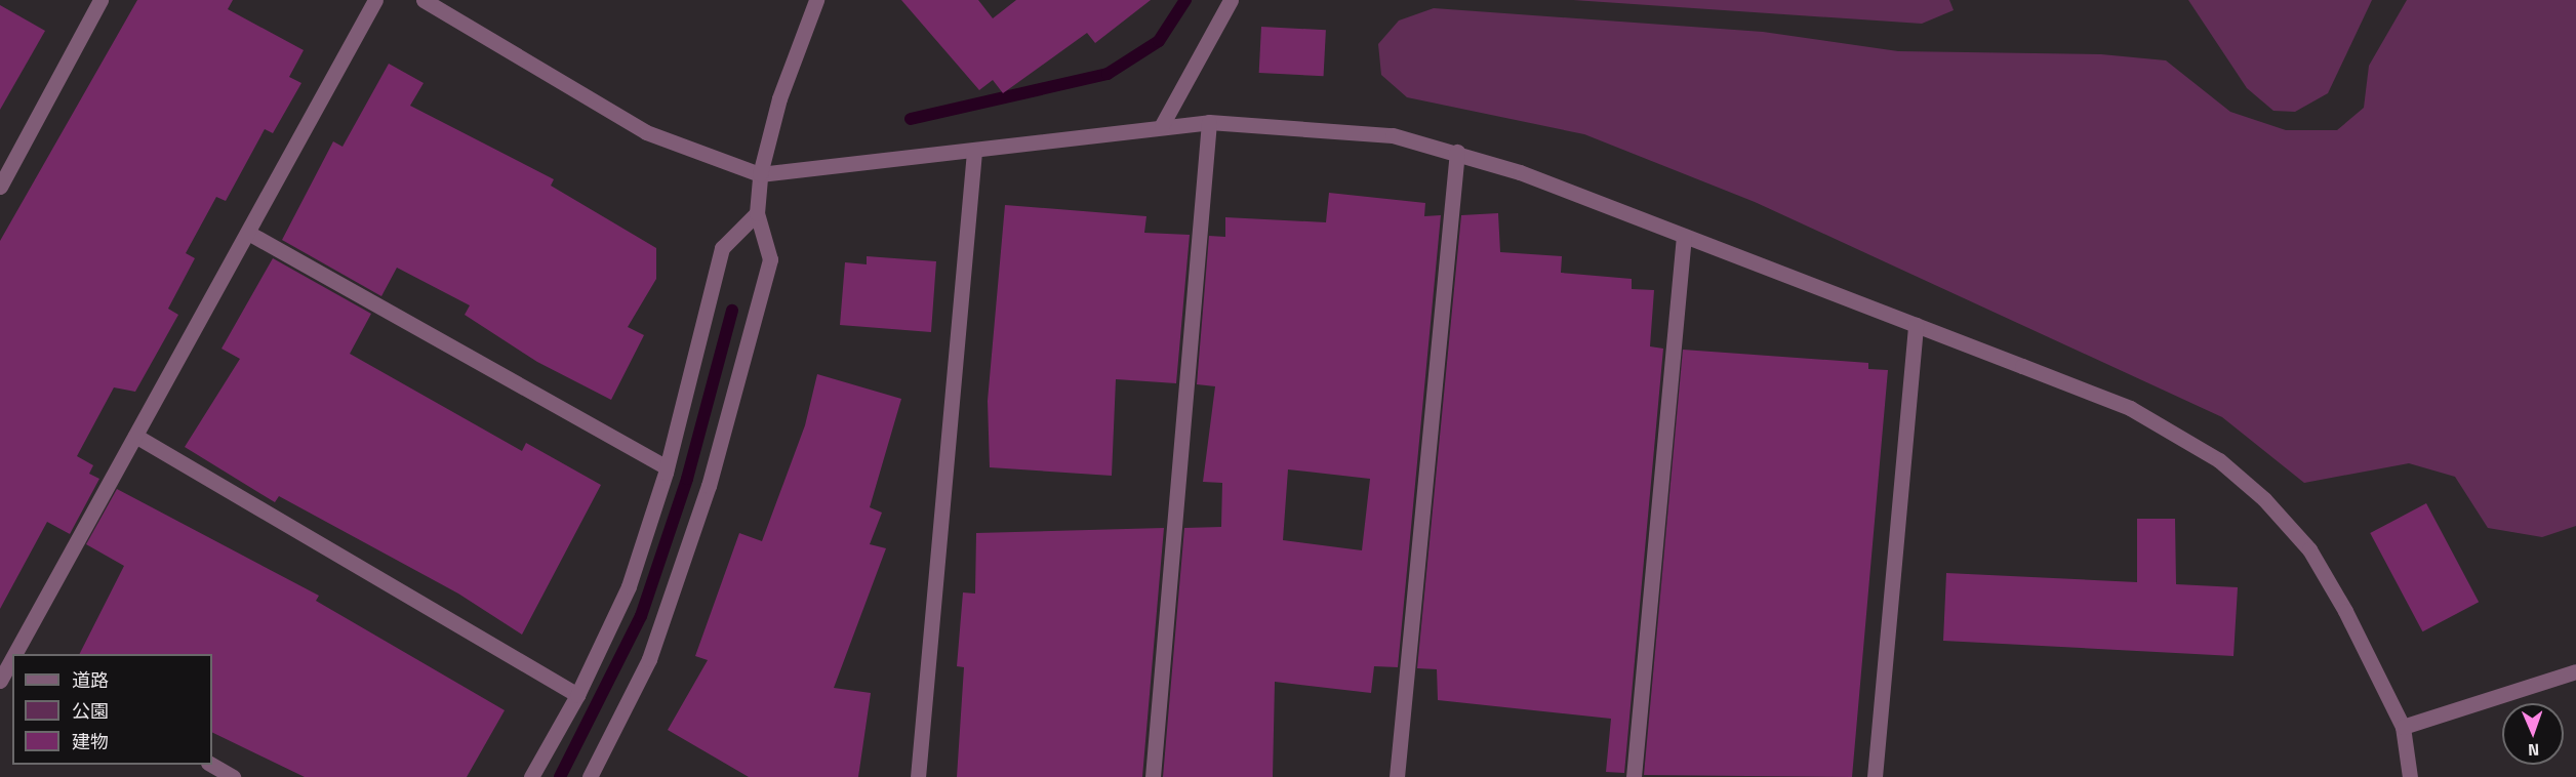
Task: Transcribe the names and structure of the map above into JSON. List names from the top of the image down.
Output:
{
  "legend": ["道路", "公園", "建物"],
  "north": "bottom"
}
